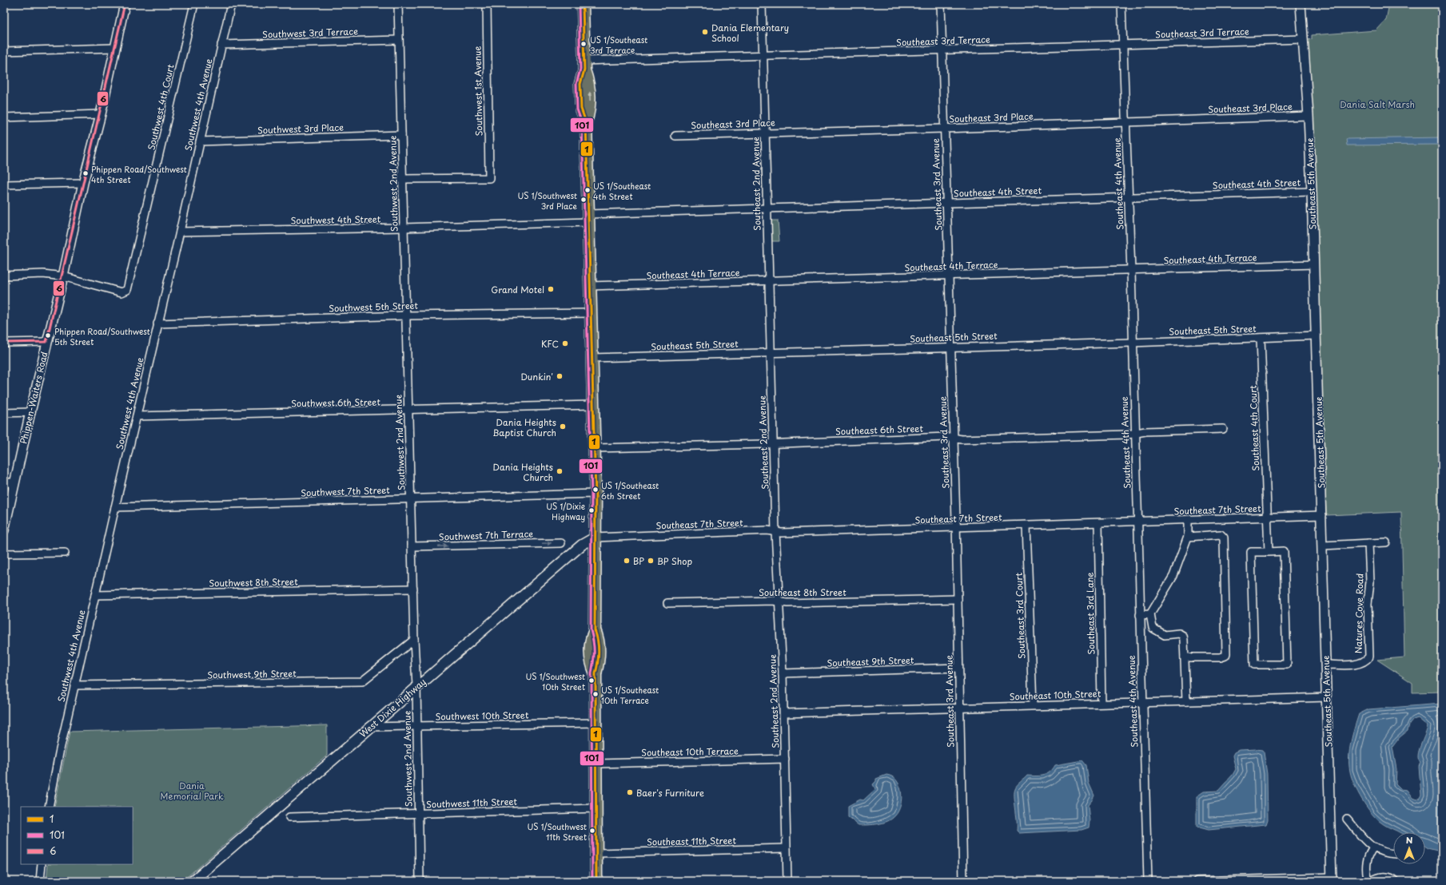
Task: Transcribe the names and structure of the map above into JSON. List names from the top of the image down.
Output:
{
  "streets": {
    "main road": ["West Dixie Highway"],
    "street": [
      "Southwest 3rd Terrace",
      "Southeast 3rd Terrace",
      "Southwest 1st Avenue",
      "Southwest 4th Avenue",
      "Southwest 4th Court",
      "Southeast 3rd Place",
      "Southwest 3rd Place",
      "Southwest 2nd Avenue",
      "Southeast 2nd Avenue",
      "Southeast 4th Avenue",
      "Southeast 4th Street",
      "Southeast 5th Avenue",
      "Southeast 3rd Avenue",
      "Southwest 4th Street",
      "Southeast 4th Terrace",
      "Southwest 5th Street",
      "Southeast 5th Street",
      "Phippen-Waiters Road",
      "Southwest 6th Street",
      "Southeast 4th Court",
      "Southeast 6th Street",
      "Southwest 7th Street",
      "Southeast 7th Street",
      "Southwest 7th Terrace",
      "Southwest 8th Street",
      "Southeast 8th Street",
      "Southeast 3rd Lane",
      "Natures Cove Road",
      "Southeast 3rd Court",
      "Southeast 9th Street",
      "Southwest 9th Street",
      "Southeast 10th Street",
      "Southwest 10th Street",
      "Southeast 10th Terrace",
      "Southwest 11th Street",
      "Southeast 11th Street"
    ]
  },
  "crossings": [
    ["Southwest 3rd Terrace", "Southwest 4th Avenue"],
    ["Southwest 3rd Terrace", "Southwest 2nd Avenue"],
    ["Southeast 3rd Terrace", "Southeast 2nd Avenue"],
    ["Southeast 3rd Terrace", "Southeast 4th Avenue"],
    ["Southeast 3rd Terrace", "Southeast 5th Avenue"],
    ["Southeast 3rd Terrace", "Southeast 3rd Avenue"],
    ["Southwest 1st Avenue", "Southwest 2nd Avenue"],
    ["Southwest 4th Avenue", "Southwest 3rd Place"],
    ["Southwest 4th Avenue", "Southwest 4th Street"],
    ["Southwest 4th Avenue", "Southwest 5th Street"],
    ["Southwest 4th Avenue", "Southwest 6th Street"],
    ["Southwest 4th Avenue", "Southwest 7th Street"],
    ["Southwest 4th Avenue", "Southwest 8th Street"],
    ["Southwest 4th Avenue", "Southwest 9th Street"],
    ["Southwest 4th Court", "Phippen-Waiters Road"],
    ["Southeast 3rd Place", "Southeast 2nd Avenue"],
    ["Southeast 3rd Place", "Southeast 4th Avenue"],
    ["Southeast 3rd Place", "Southeast 5th Avenue"],
    ["Southeast 3rd Place", "Southeast 3rd Avenue"],
    ["Southwest 3rd Place", "Southwest 2nd Avenue"],
    ["Southwest 2nd Avenue", "Southwest 4th Street"],
    ["Southwest 2nd Avenue", "Southwest 5th Street"],
    ["Southwest 2nd Avenue", "Southwest 6th Street"],
    ["Southwest 2nd Avenue", "Southwest 7th Street"],
    ["Southwest 2nd Avenue", "Southwest 7th Terrace"],
    ["Southwest 2nd Avenue", "Southwest 8th Street"],
    ["Southwest 2nd Avenue", "Southwest 9th Street"],
    ["Southwest 2nd Avenue", "West Dixie Highway"],
    ["Southwest 2nd Avenue", "Southwest 10th Street"],
    ["Southwest 2nd Avenue", "Southwest 11th Street"],
    ["Southeast 2nd Avenue", "Southeast 4th Street"],
    ["Southeast 2nd Avenue", "Southeast 4th Terrace"],
    ["Southeast 2nd Avenue", "Southeast 5th Street"],
    ["Southeast 2nd Avenue", "Southeast 6th Street"],
    ["Southeast 2nd Avenue", "Southeast 7th Street"],
    ["Southeast 2nd Avenue", "Southeast 8th Street"],
    ["Southeast 2nd Avenue", "Southeast 9th Street"],
    ["Southeast 2nd Avenue", "Southeast 10th Street"],
    ["Southeast 2nd Avenue", "Southeast 10th Terrace"],
    ["Southeast 2nd Avenue", "Southeast 11th Street"],
    ["Southeast 4th Avenue", "Southeast 4th Street"],
    ["Southeast 4th Avenue", "Southeast 4th Terrace"],
    ["Southeast 4th Avenue", "Southeast 5th Street"],
    ["Southeast 4th Avenue", "Southeast 6th Street"],
    ["Southeast 4th Avenue", "Southeast 7th Street"],
    ["Southeast 4th Avenue", "Southeast 10th Street"],
    ["Southeast 4th Street", "Southeast 5th Avenue"],
    ["Southeast 4th Street", "Southeast 3rd Avenue"],
    ["Southeast 4th Street", "Southwest 4th Street"],
    ["Southeast 5th Avenue", "Southeast 4th Terrace"],
    ["Southeast 5th Avenue", "Southeast 5th Street"],
    ["Southeast 5th Avenue", "Southeast 7th Street"],
    ["Southeast 5th Avenue", "Natures Cove Road"],
    ["Southeast 5th Avenue", "Southeast 10th Street"],
    ["Southeast 3rd Avenue", "Southeast 4th Terrace"],
    ["Southeast 3rd Avenue", "Southeast 5th Street"],
    ["Southeast 3rd Avenue", "Southeast 6th Street"],
    ["Southeast 3rd Avenue", "Southeast 7th Street"],
    ["Southeast 3rd Avenue", "Southeast 8th Street"],
    ["Southeast 3rd Avenue", "Southeast 9th Street"],
    ["Southeast 3rd Avenue", "Southeast 10th Street"],
    ["Southeast 5th Street", "Southeast 4th Court"],
    ["Southeast 4th Court", "Southeast 7th Street"],
    ["Southeast 7th Street", "Southeast 3rd Lane"],
    ["Southeast 7th Street", "Southeast 3rd Court"],
    ["Southeast 7th Street", "West Dixie Highway"],
    ["Southeast 3rd Lane", "Southeast 10th Street"],
    ["Southeast 3rd Court", "Southeast 10th Street"],
    ["West Dixie Highway", "Southwest 10th Street"]
  ],
  "one_way": ["Southwest 7th Terrace"],
  "parks": ["Dania Salt Marsh", "Dania Memorial Park"],
  "places": [
    "Dania Elementary School",
    "US 1/Southeast 3rd Terrace",
    "Phippen Road/Southwest 4th Street",
    "US 1/Southeast 4th Street",
    "US 1/Southwest 3rd Place",
    "Grand Motel",
    "Phippen Road/Southwest 5th Street",
    "KFC",
    "Dunkin'",
    "Dania Heights Baptist Church",
    "Dania Heights Church",
    "US 1/Southeast 6th Street",
    "US 1/Dixie Highway",
    "BP",
    "BP Shop",
    "US 1/Southwest 10th Street",
    "US 1/Southeast 10th Terrace",
    "Baer's Furniture",
    "US 1/Southwest 11th Street"
  ],
  "lines": ["transit line 1", "transit line 101", "transit line 6"],
  "legend": ["1", "101", "6"],
  "north": "top"
}
